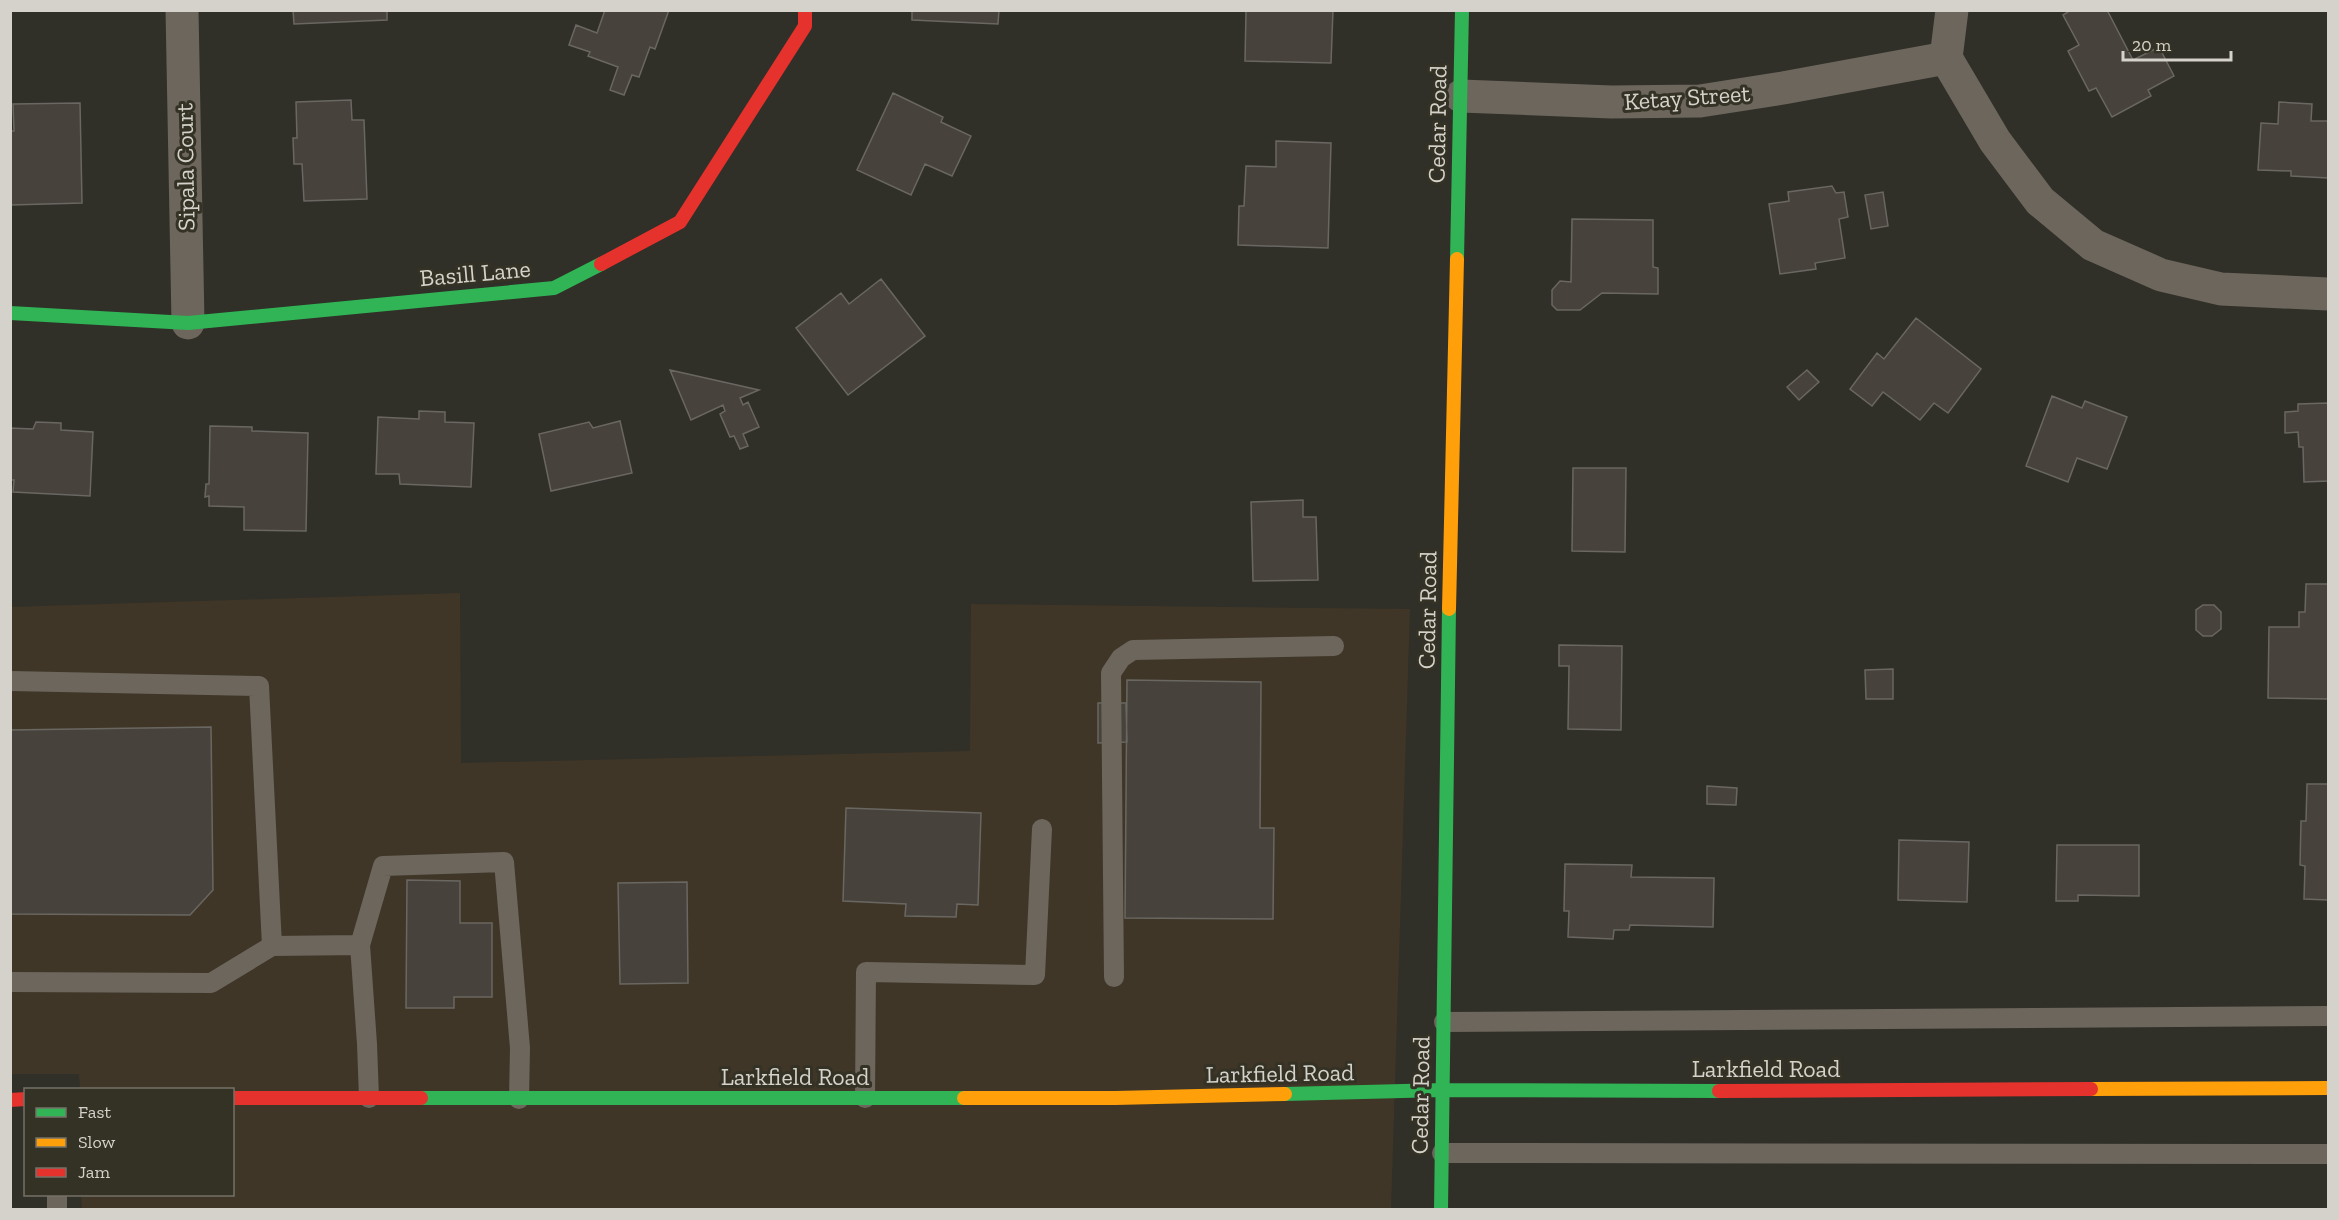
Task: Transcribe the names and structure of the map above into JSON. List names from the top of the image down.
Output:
{
  "streets": {
    "street": [
      "Ketay Street",
      "Cedar Road",
      "Sipala Court",
      "Basill Lane",
      "Larkfield Road"
    ]
  },
  "crossings": [
    ["Ketay Street", "Cedar Road"],
    ["Cedar Road", "Larkfield Road"],
    ["Sipala Court", "Basill Lane"]
  ],
  "legend": ["Fast", "Slow", "Jam"],
  "scale_bar": "20 m"
}
